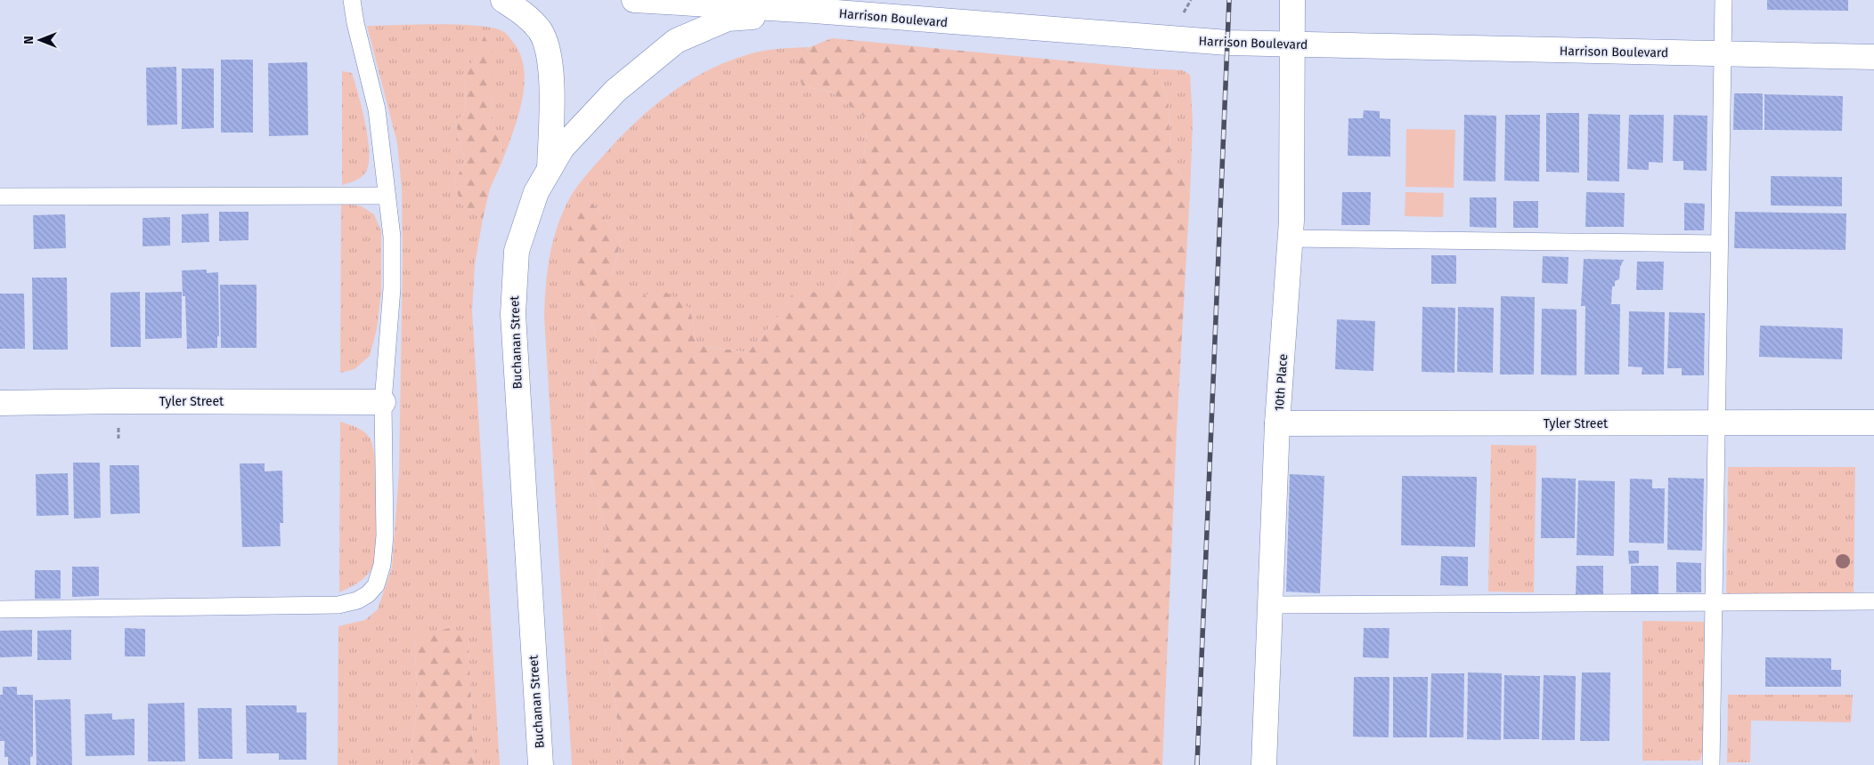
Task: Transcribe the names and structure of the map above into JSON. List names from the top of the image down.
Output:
{
  "streets": {
    "street": [
      "Harrison Boulevard",
      "Buchanan Street",
      "10th Place",
      "Tyler Street"
    ]
  },
  "crossings": [
    ["Harrison Boulevard", "Buchanan Street"],
    ["Harrison Boulevard", "10th Place"],
    ["10th Place", "Tyler Street"]
  ],
  "north": "left"
}
